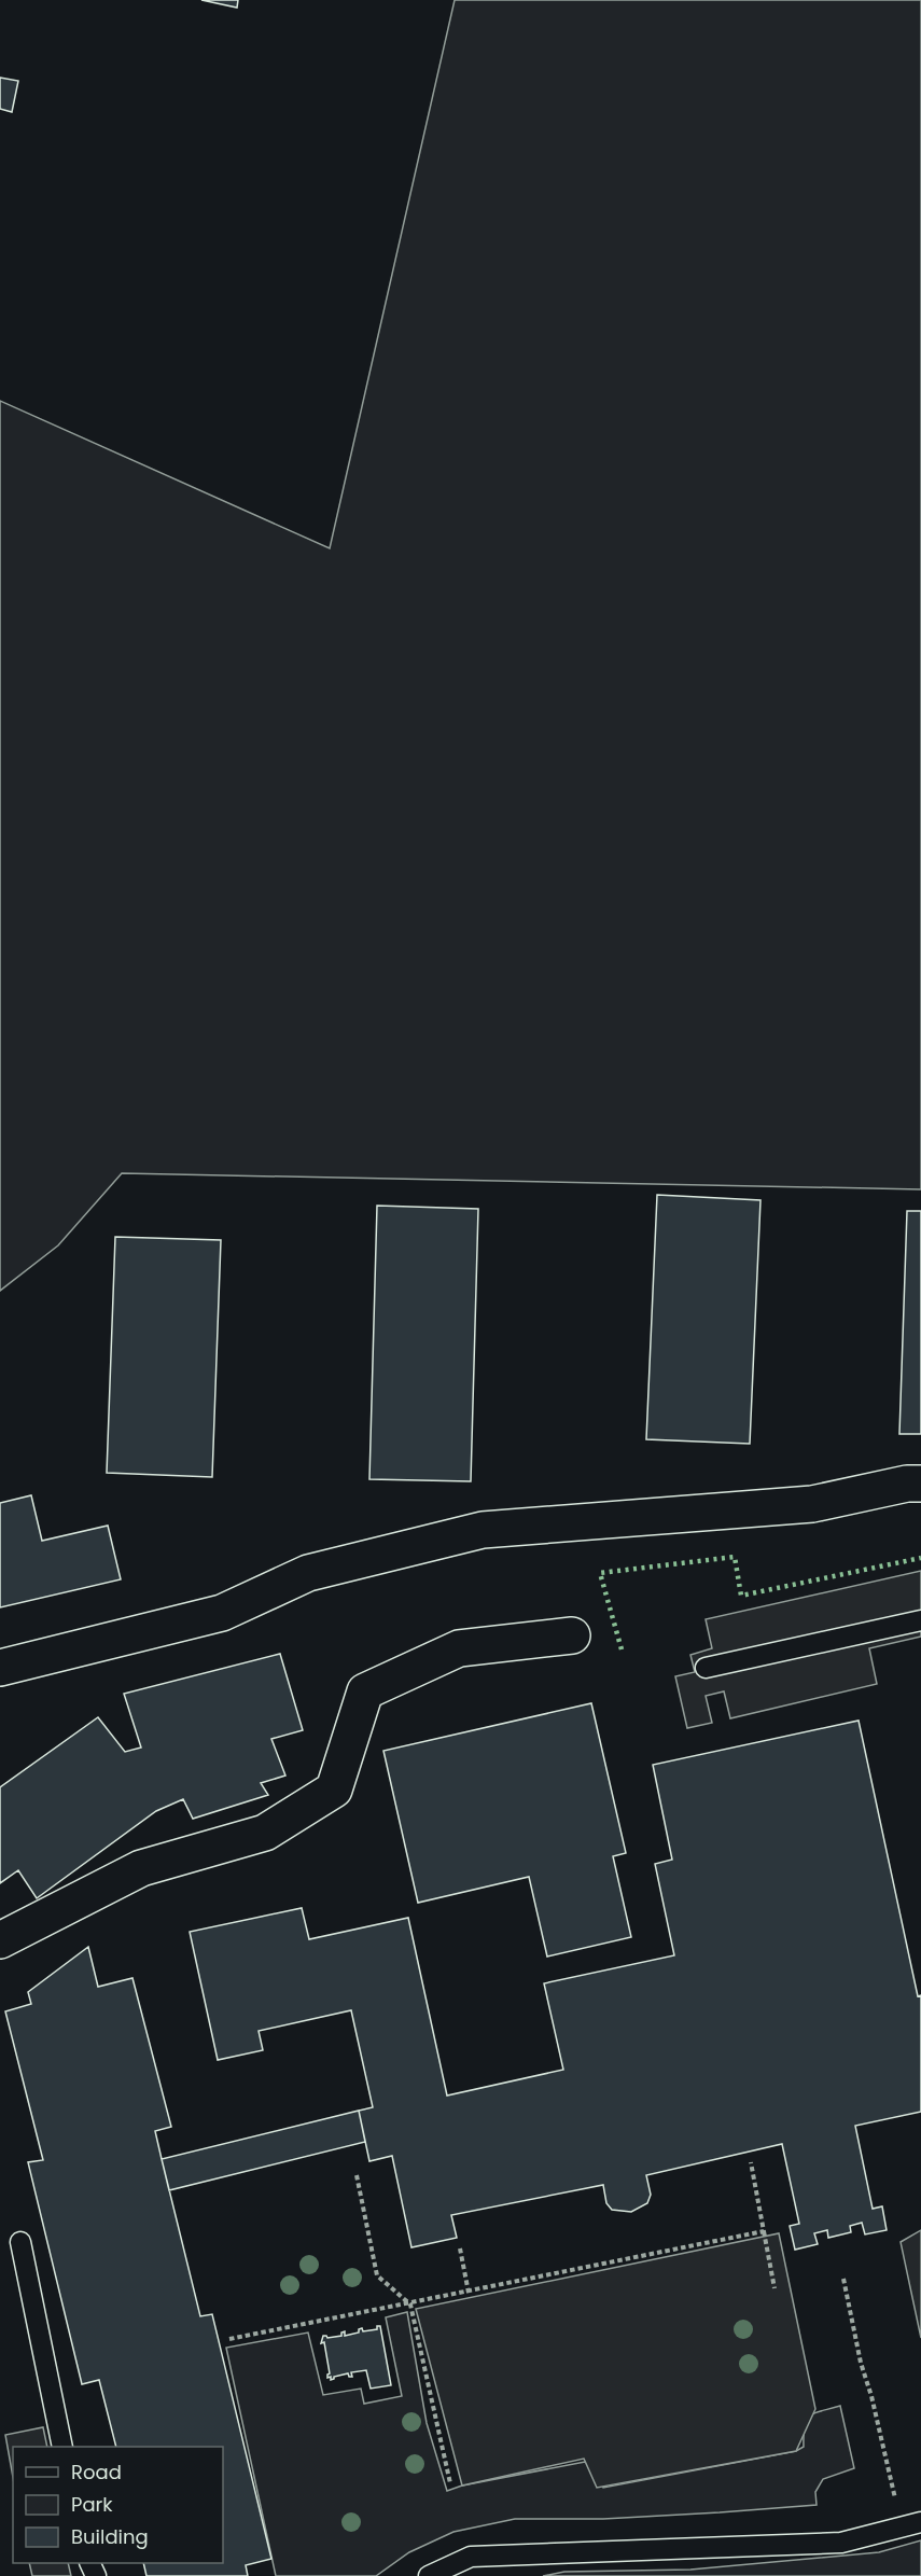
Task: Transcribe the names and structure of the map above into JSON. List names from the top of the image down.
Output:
{
  "legend": ["Road", "Park", "Building"]
}
